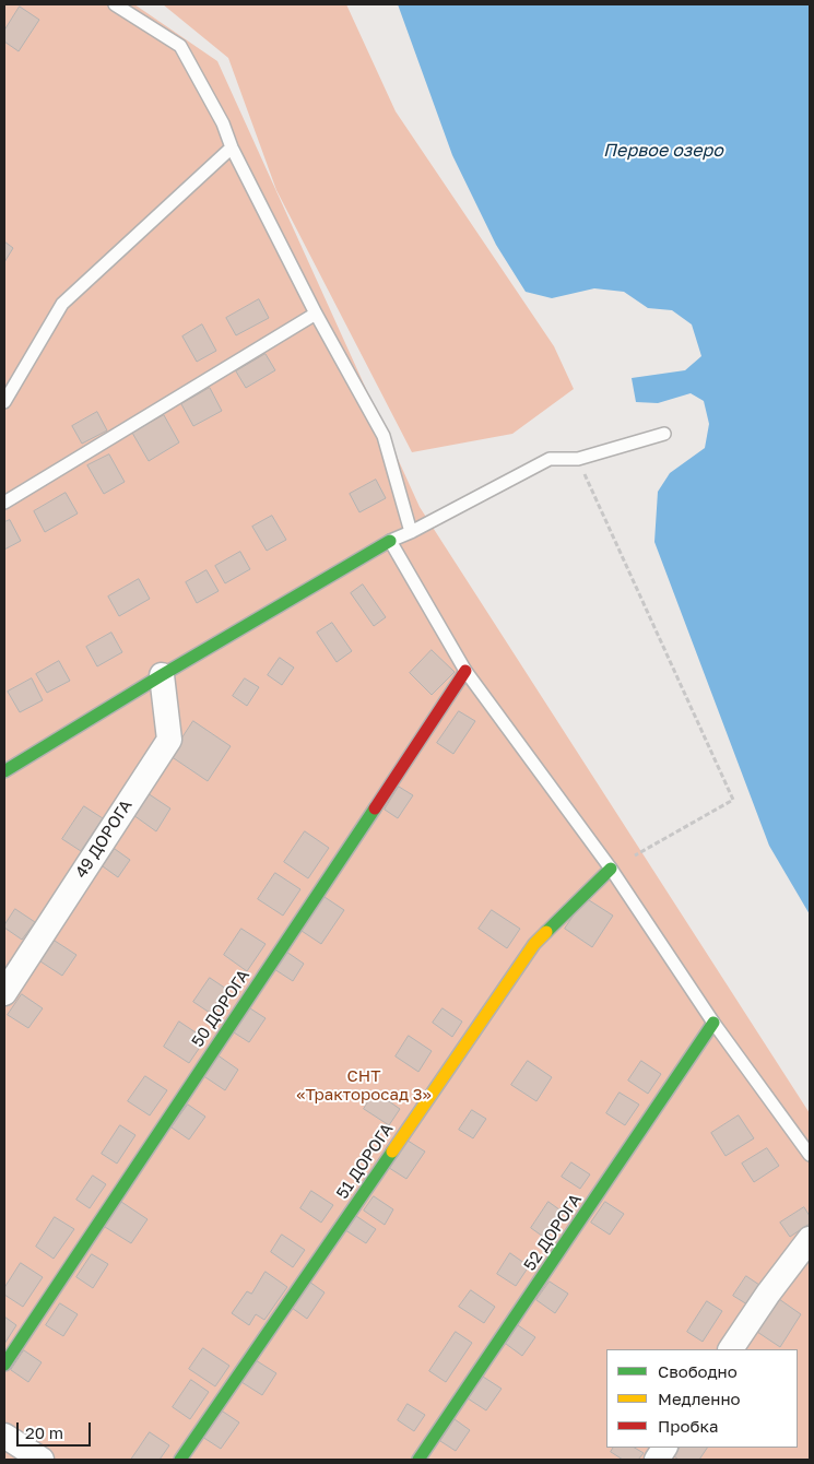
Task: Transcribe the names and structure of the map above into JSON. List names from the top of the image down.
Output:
{
  "streets": {
    "street": [
      "49 ДОРОГА",
      "50 ДОРОГА",
      "51 ДОРОГА",
      "52 ДОРОГА"
    ]
  },
  "water": ["Первое озеро"],
  "parks": ["СНТ «Тракторосад 3»"],
  "legend": ["Свободно", "Медленно", "Пробка"],
  "scale_bar": "20 m"
}
